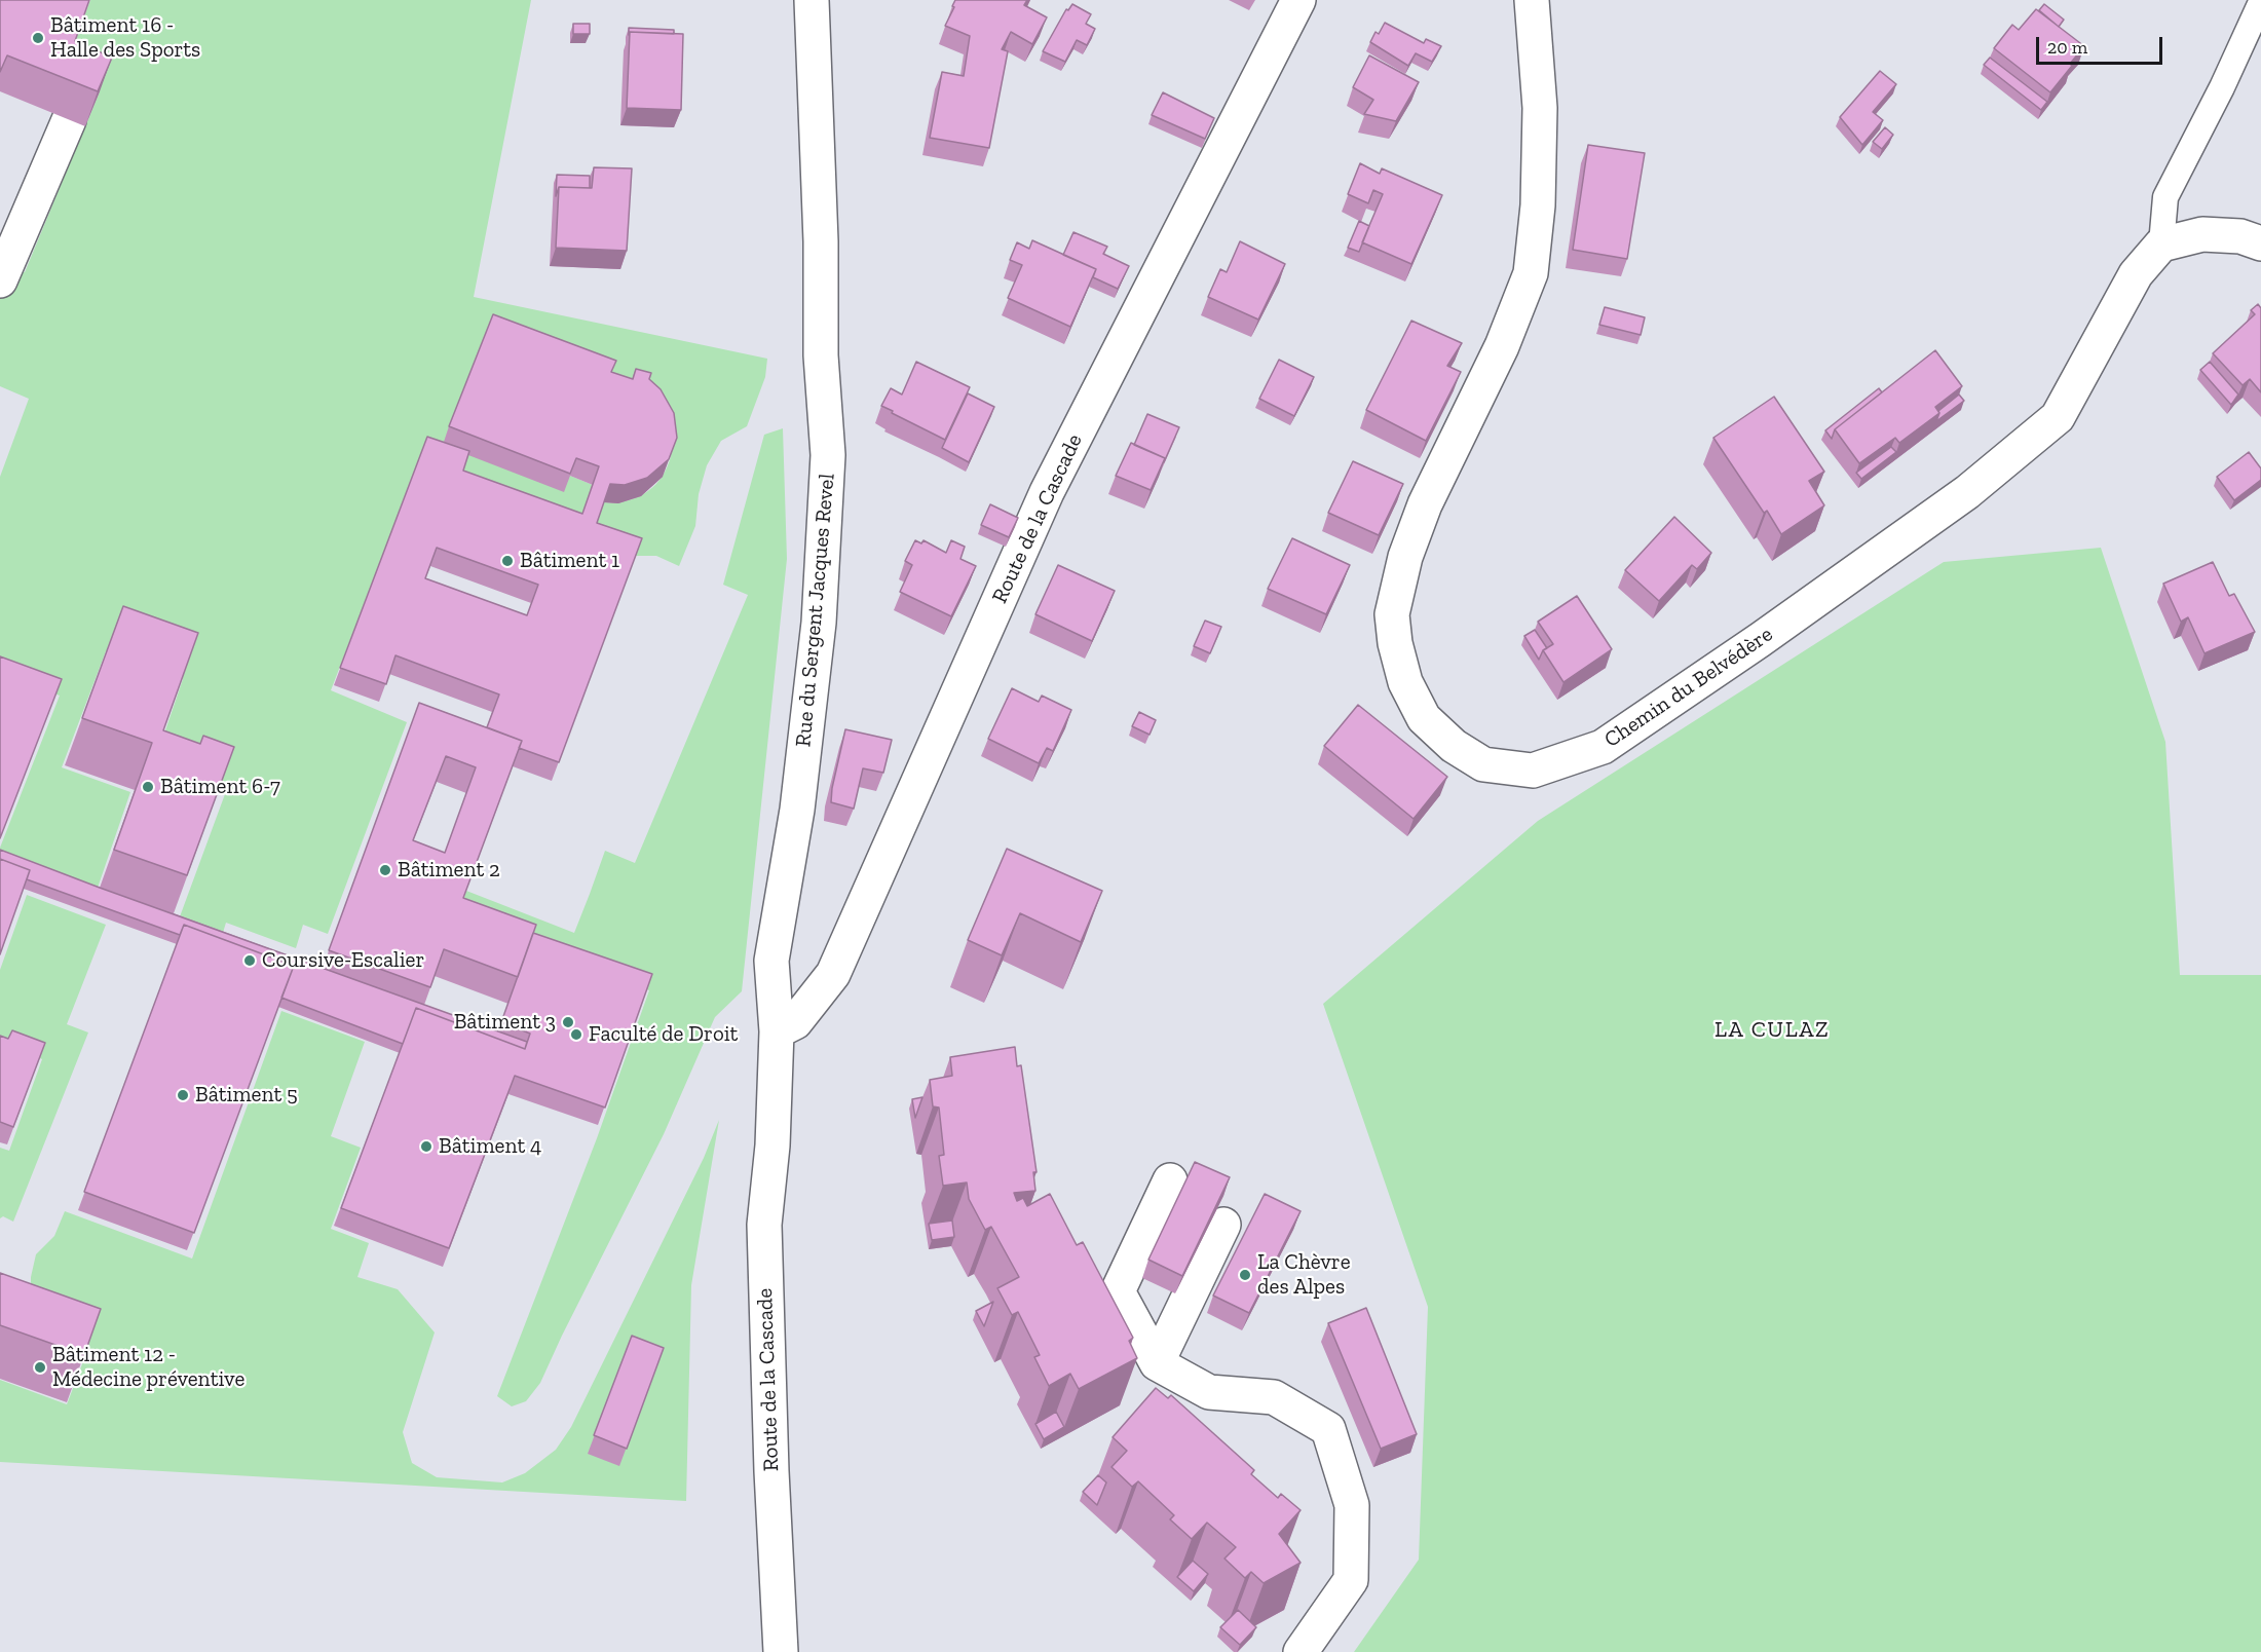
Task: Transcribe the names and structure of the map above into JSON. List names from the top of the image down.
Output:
{
  "streets": {
    "street": ["Route de la Cascade", "Rue du Sergent Jacques Revel", "Chemin du Belvédère"]
  },
  "crossings": [
    ["Route de la Cascade", "Rue du Sergent Jacques Revel"]
  ],
  "districts": ["LA CULAZ"],
  "places": [
    "Bâtiment 16 - Halle des Sports",
    "Bâtiment 1",
    "Bâtiment 6-7",
    "Bâtiment 2",
    "Coursive-Escalier",
    "Bâtiment 3",
    "Faculté de Droit",
    "Bâtiment 5",
    "Bâtiment 4",
    "La Chèvre des Alpes",
    "Bâtiment 12 - Médecine préventive"
  ],
  "scale_bar": "20 m"
}
